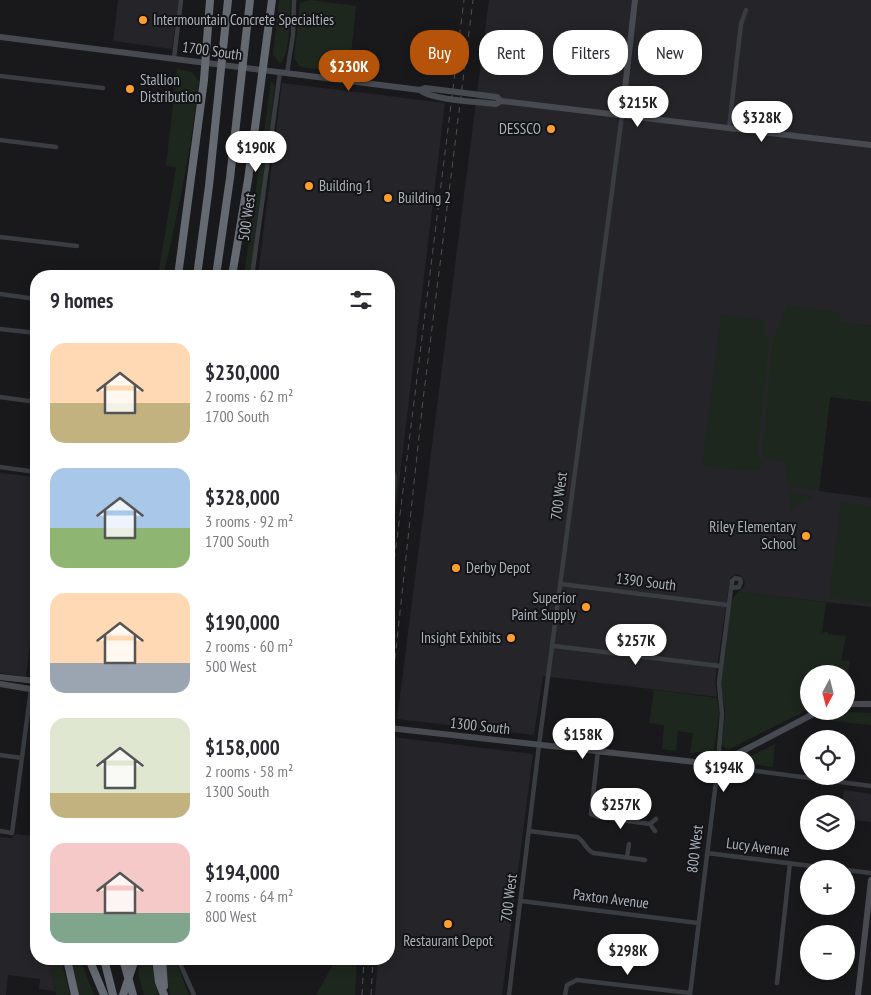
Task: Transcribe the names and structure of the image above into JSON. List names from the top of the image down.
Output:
{
  "streets": {
    "street": [
      "1700 South",
      "500 West",
      "700 West",
      "1390 South",
      "1300 South",
      "Lucy Avenue",
      "800 West",
      "Paxton Avenue"
    ]
  },
  "crossings": [
    ["1700 South", "500 West"],
    ["1700 South", "700 West"],
    ["700 West", "1390 South"],
    ["700 West", "1300 South"],
    ["700 West", "Paxton Avenue"],
    ["1390 South", "800 West"],
    ["1300 South", "800 West"],
    ["Lucy Avenue", "800 West"],
    ["800 West", "Paxton Avenue"]
  ],
  "places": [
    "Intermountain Concrete Specialties",
    "Stallion Distribution",
    "DESSCO",
    "Building 1",
    "Building 2",
    "Riley Elementary School",
    "Derby Depot",
    "Superior Paint Supply",
    "Insight Exhibits",
    "Restaurant Depot"
  ],
  "north": "bottom",
  "page": {
    "chip": [
      "Buy",
      "Rent",
      "Filters",
      "New"
    ],
    "price": [
      "$230K",
      "$215K",
      "$328K",
      "$190K",
      "$257K",
      "$158K",
      "$194K",
      "$257K",
      "$298K"
    ],
    "heading": "9 homes",
    "list": [
      {
        "name": "$230,000",
        "note": "2 rooms · 62 m² · 1700 South"
      },
      {
        "name": "$328,000",
        "note": "3 rooms · 92 m² · 1700 South"
      },
      {
        "name": "$190,000",
        "note": "2 rooms · 60 m² · 500 West"
      },
      {
        "name": "$158,000",
        "note": "2 rooms · 58 m² · 1300 South"
      },
      {
        "name": "$194,000",
        "note": "2 rooms · 64 m² · 800 West"
      }
    ],
    "map_buttons": ["+", "−"]
  }
}
